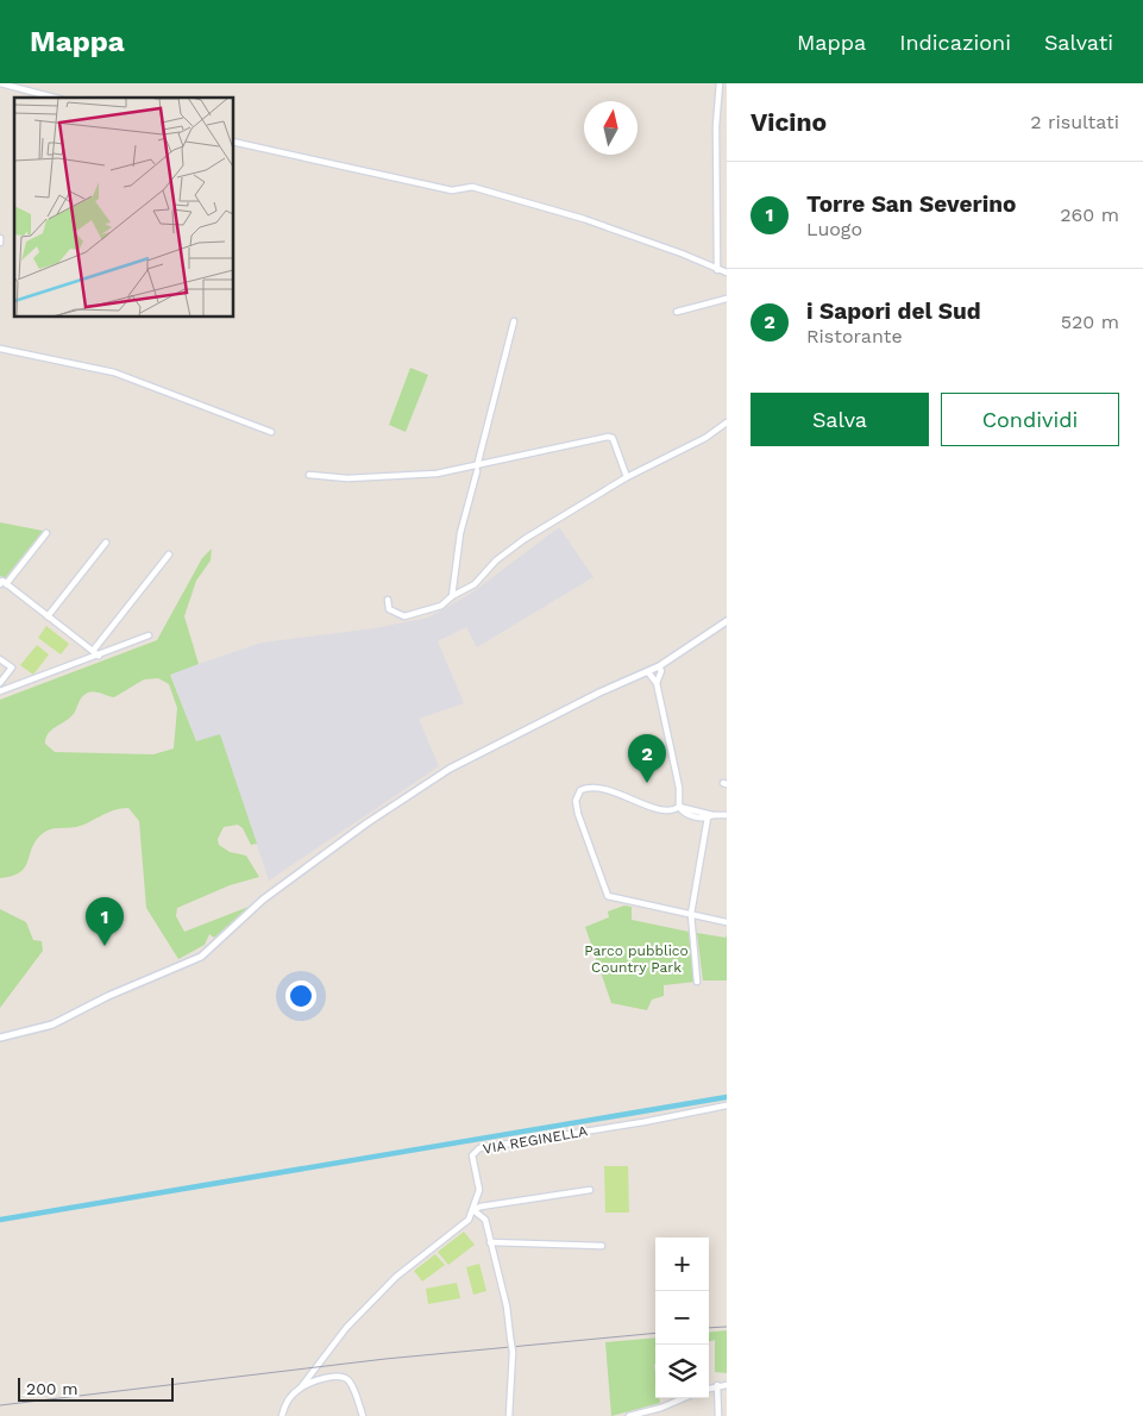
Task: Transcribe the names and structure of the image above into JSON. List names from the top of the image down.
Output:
{
  "streets": {
    "street": ["VIA REGINELLA"]
  },
  "parks": ["Parco pubblico Country Park"],
  "scale_bar": "200 m",
  "north": "top",
  "page": {
    "header": "Mappa",
    "nav": ["Mappa", "Indicazioni", "Salvati"],
    "heading": ["Vicino", "2 risultati"],
    "list": [
      {
        "mark": "1",
        "name": "Torre San Severino",
        "note": "Luogo",
        "value": "260 m"
      },
      {
        "mark": "2",
        "name": "i Sapori del Sud",
        "note": "Ristorante",
        "value": "520 m"
      }
    ],
    "buttons": ["Salva", "Condividi"],
    "pins": ["2", "1"],
    "map_buttons": ["+", "−"],
    "scale": "200 m"
  }
}
